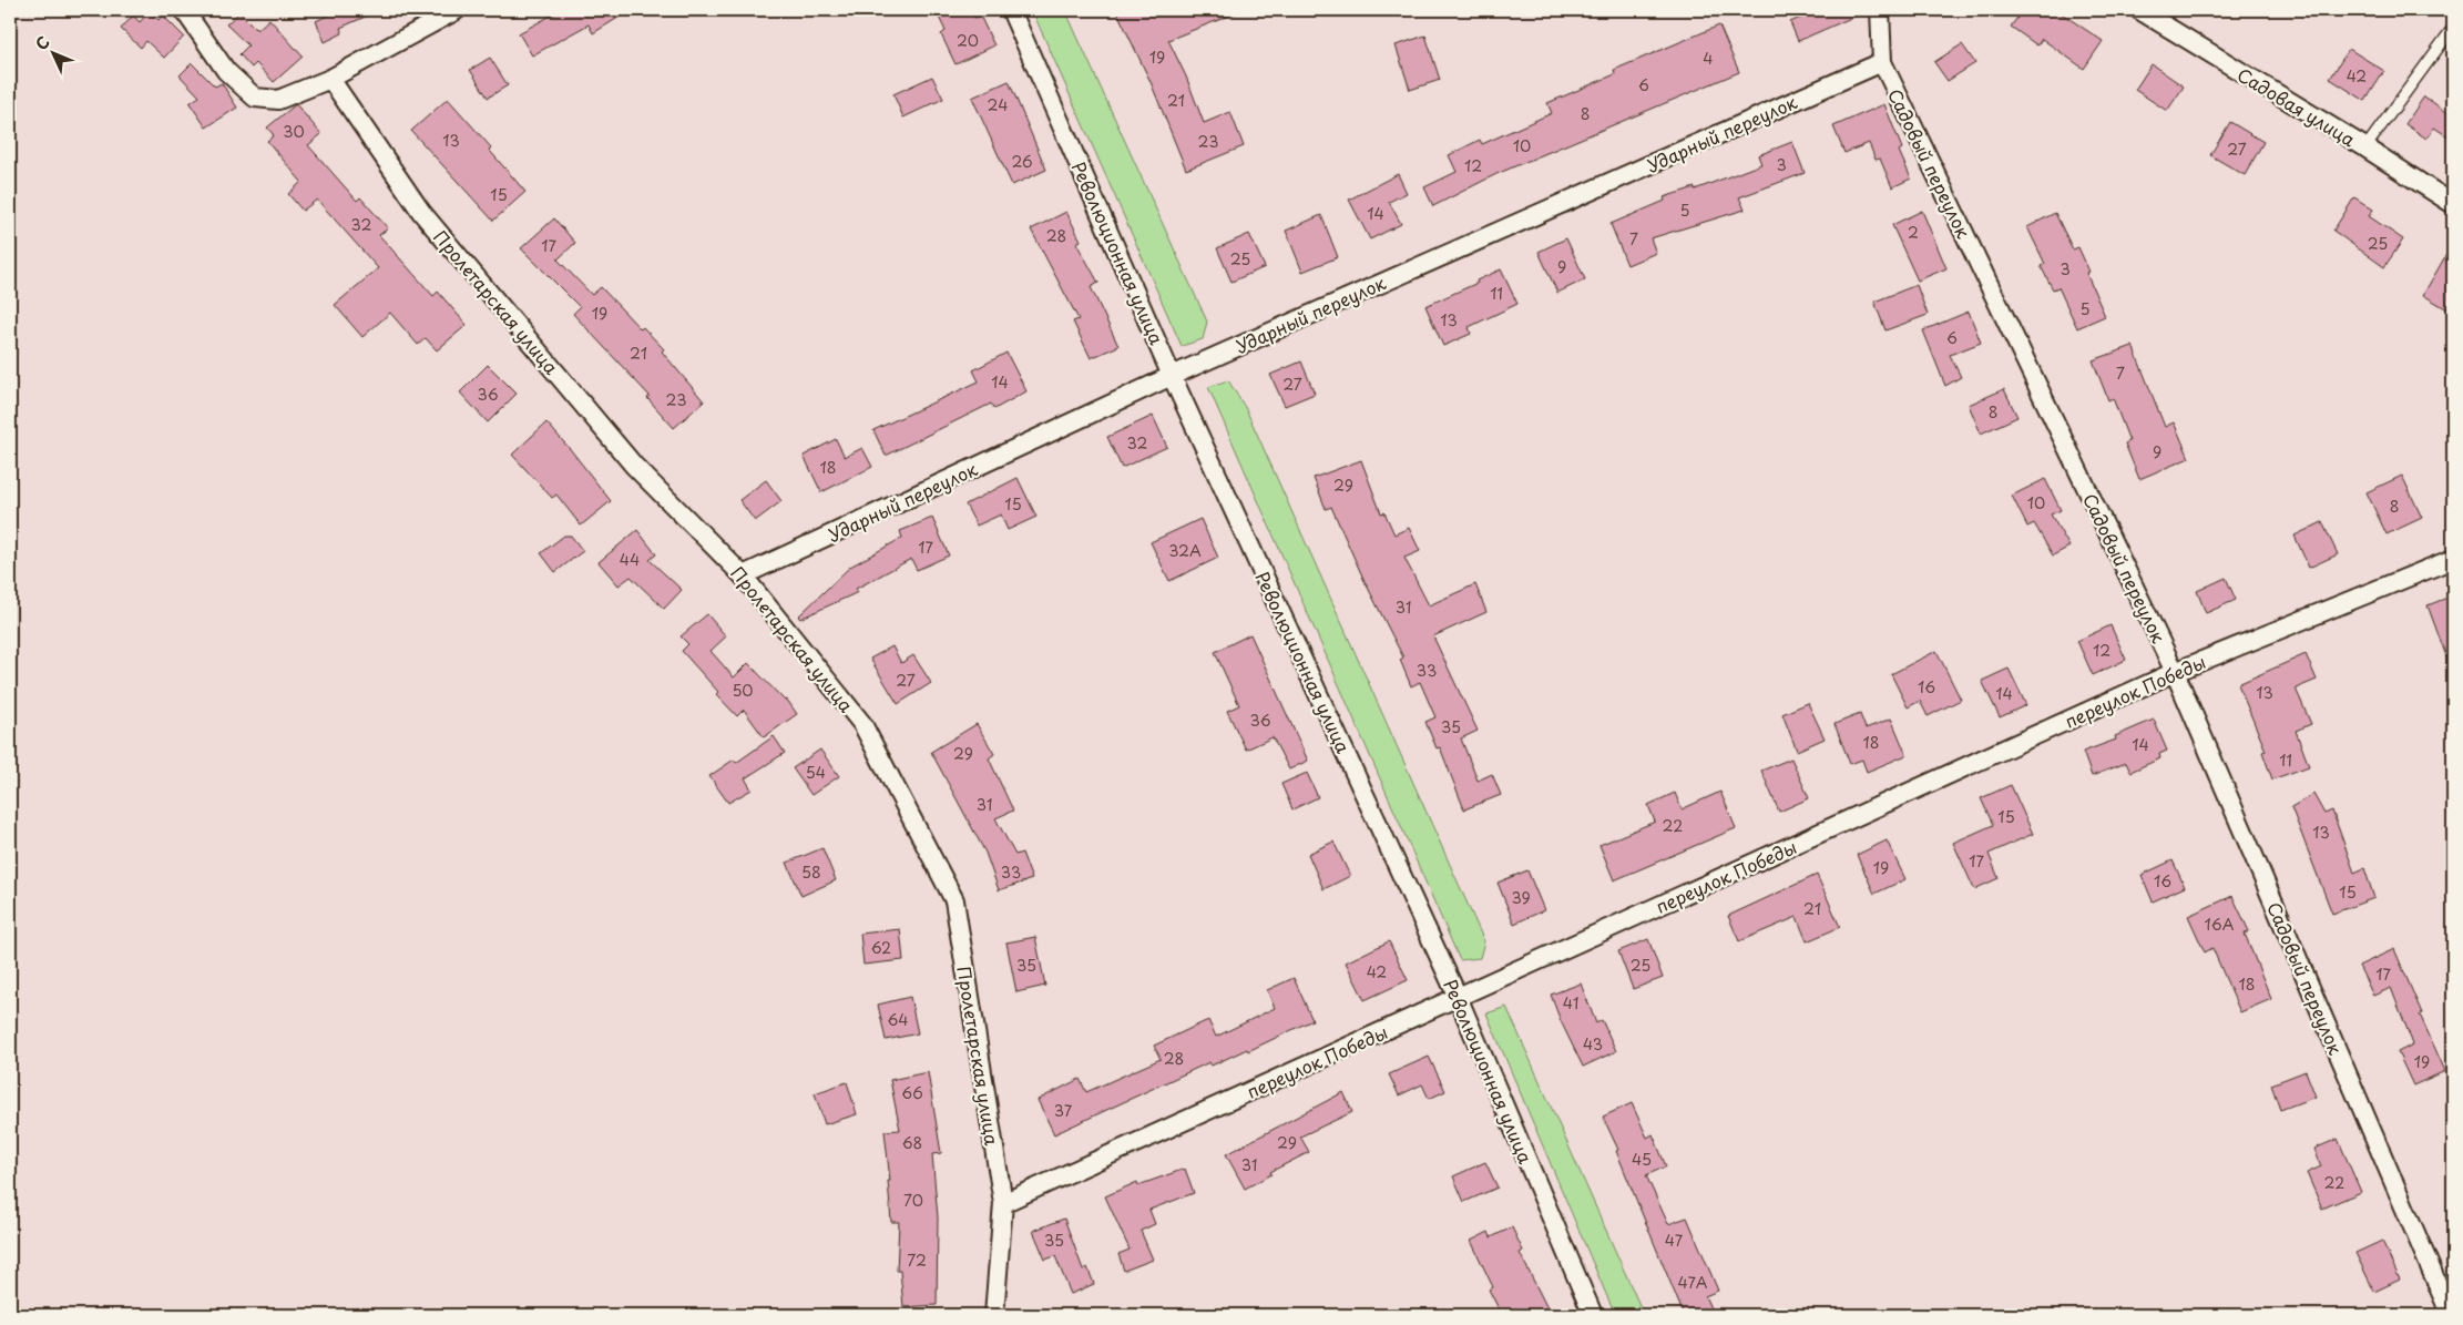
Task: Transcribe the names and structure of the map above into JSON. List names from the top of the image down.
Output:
{
  "streets": {
    "street": [
      "Садовая улица",
      "Ударный переулок",
      "Садовый переулок",
      "Революционная улица",
      "Пролетарская улица",
      "переулок Победы"
    ]
  },
  "crossings": [
    ["Ударный переулок", "Садовый переулок"],
    ["Ударный переулок", "Революционная улица"],
    ["Ударный переулок", "Пролетарская улица"],
    ["Садовый переулок", "переулок Победы"],
    ["Революционная улица", "переулок Победы"],
    ["Пролетарская улица", "переулок Победы"]
  ],
  "house_numbers": [
    "20",
    "19",
    "4",
    "42",
    "6",
    "21",
    "24",
    "8",
    "30",
    "13",
    "23",
    "10",
    "27",
    "26",
    "3",
    "12",
    "15",
    "5",
    "14",
    "32",
    "2",
    "28",
    "7",
    "25",
    "17",
    "25",
    "9",
    "3",
    "11",
    "5",
    "19",
    "13",
    "6",
    "21",
    "7",
    "14",
    "27",
    "36",
    "23",
    "8",
    "32",
    "9",
    "18",
    "29",
    "10",
    "15",
    "8",
    "17",
    "32А",
    "44",
    "31",
    "12",
    "33",
    "27",
    "16",
    "50",
    "13",
    "14",
    "36",
    "35",
    "18",
    "14",
    "29",
    "11",
    "54",
    "31",
    "15",
    "22",
    "13",
    "17",
    "19",
    "58",
    "33",
    "16",
    "15",
    "39",
    "21",
    "16А",
    "62",
    "35",
    "25",
    "42",
    "17",
    "18",
    "41",
    "64",
    "43",
    "28",
    "19",
    "66",
    "37",
    "68",
    "29",
    "45",
    "31",
    "22",
    "70",
    "35",
    "47",
    "72",
    "47А"
  ],
  "north": "top left"
}
